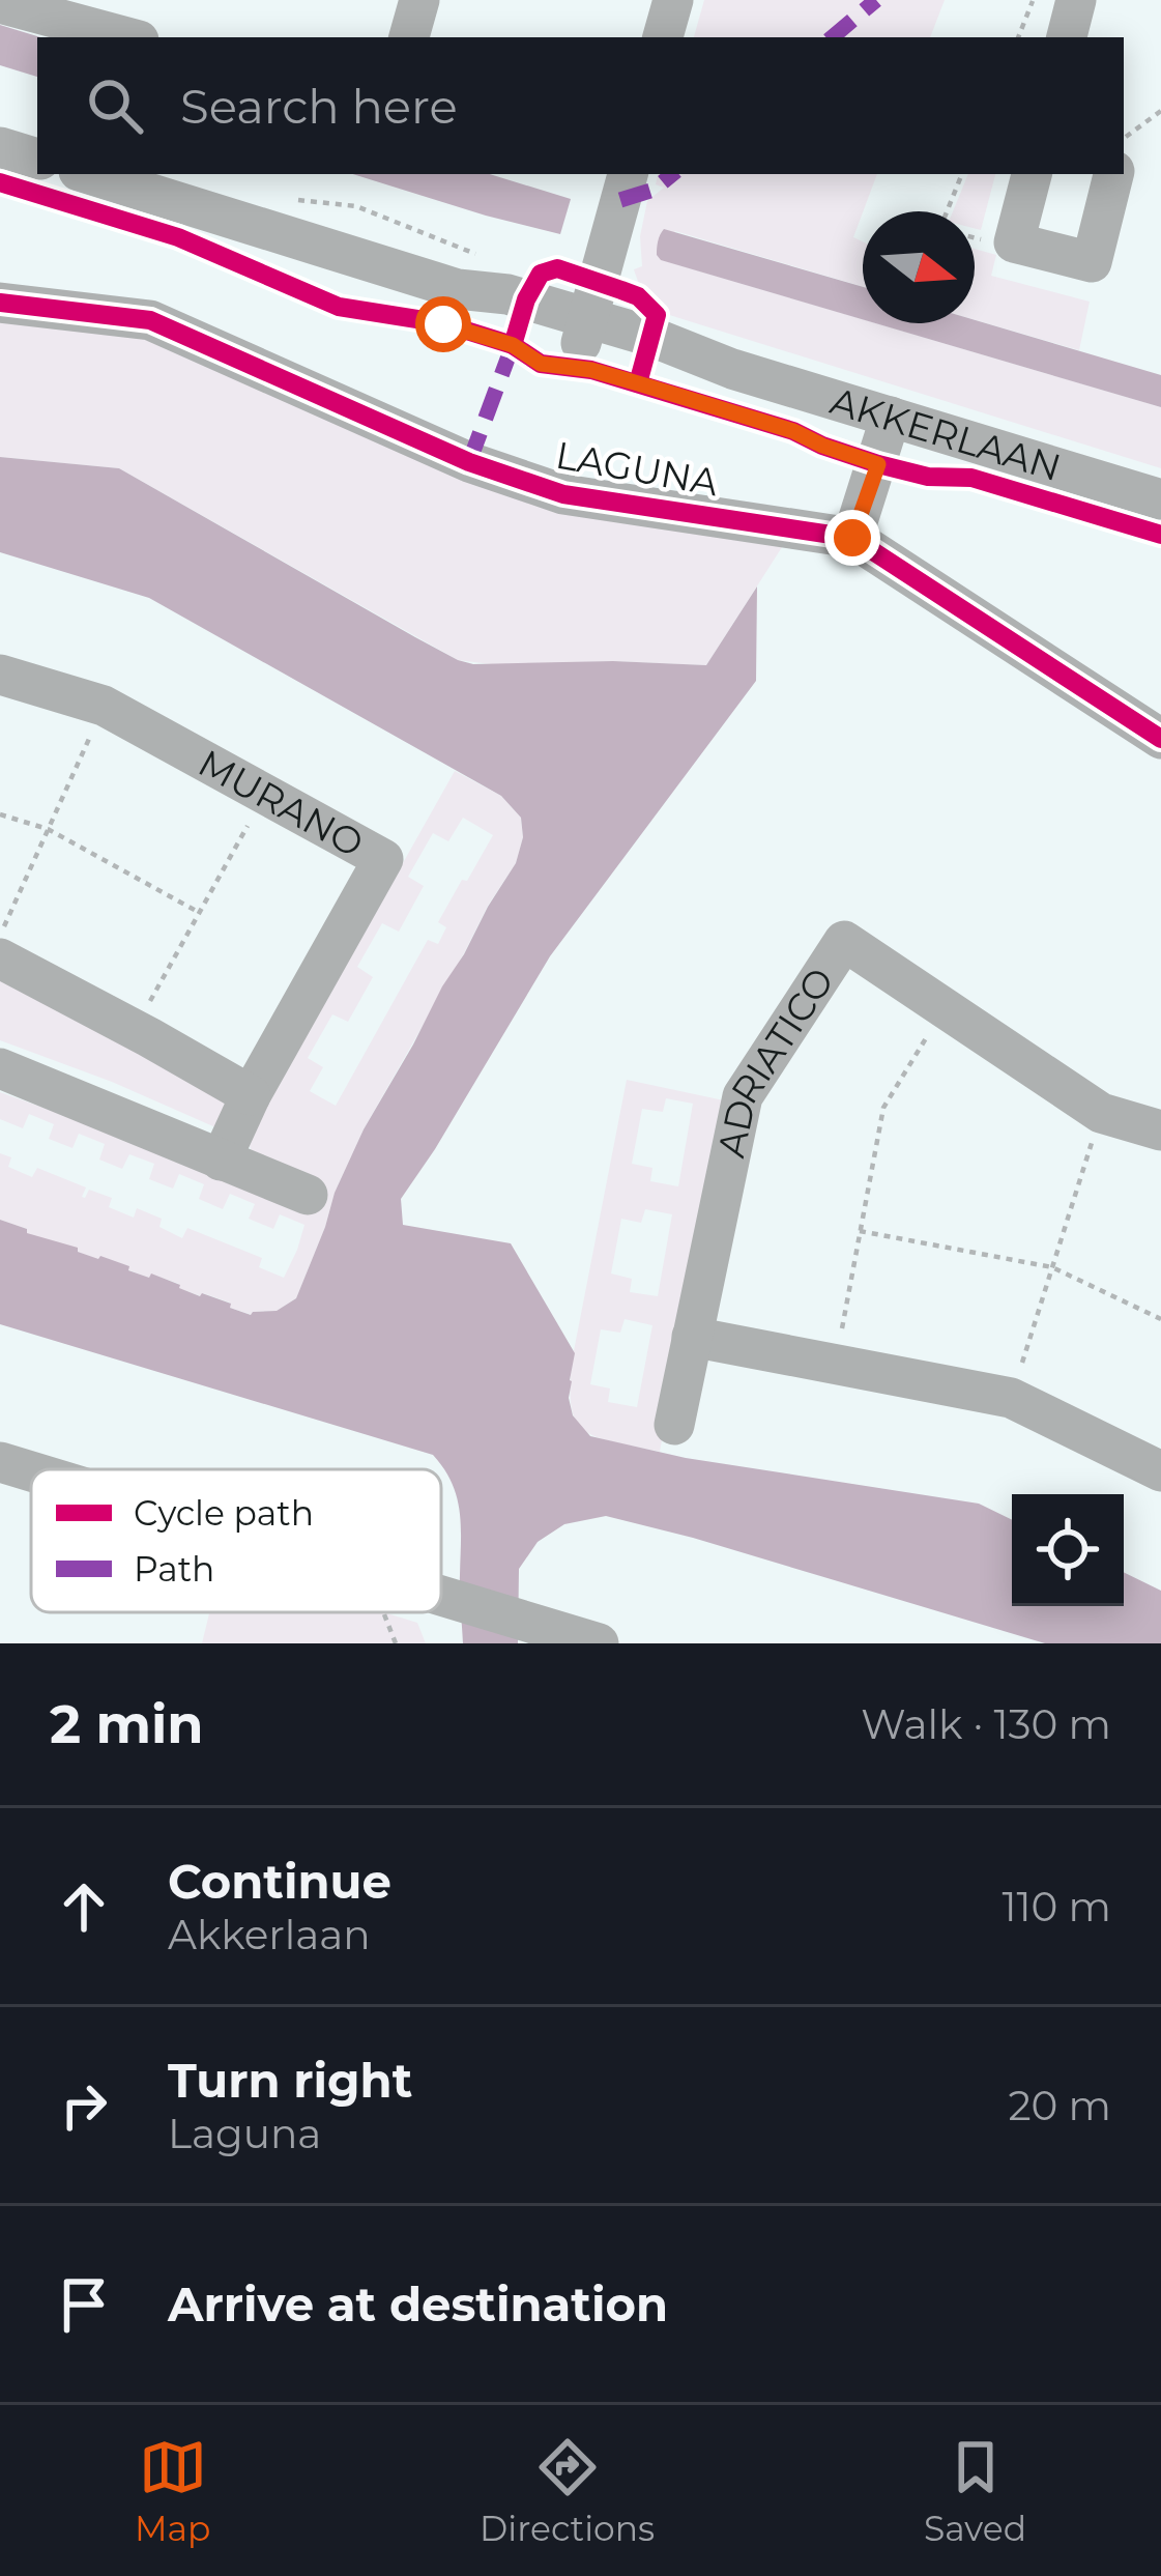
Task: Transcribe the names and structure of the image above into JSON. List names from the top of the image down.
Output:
{
  "streets": {
    "street": [
      "AKKERLAAN",
      "LAGUNA",
      "MURANO",
      "ADRIATICO"
    ]
  },
  "legend": ["Cycle path", "Path"],
  "north": "right",
  "page": {
    "search": "Search here",
    "heading": ["2 min", "Walk · 130 m"],
    "list": [
      ["Continue", "Akkerlaan", "110 m"],
      ["Turn right", "Laguna", "20 m"],
      "Arrive at destination"
    ],
    "nav": ["Map", "Directions", "Saved"]
  }
}
